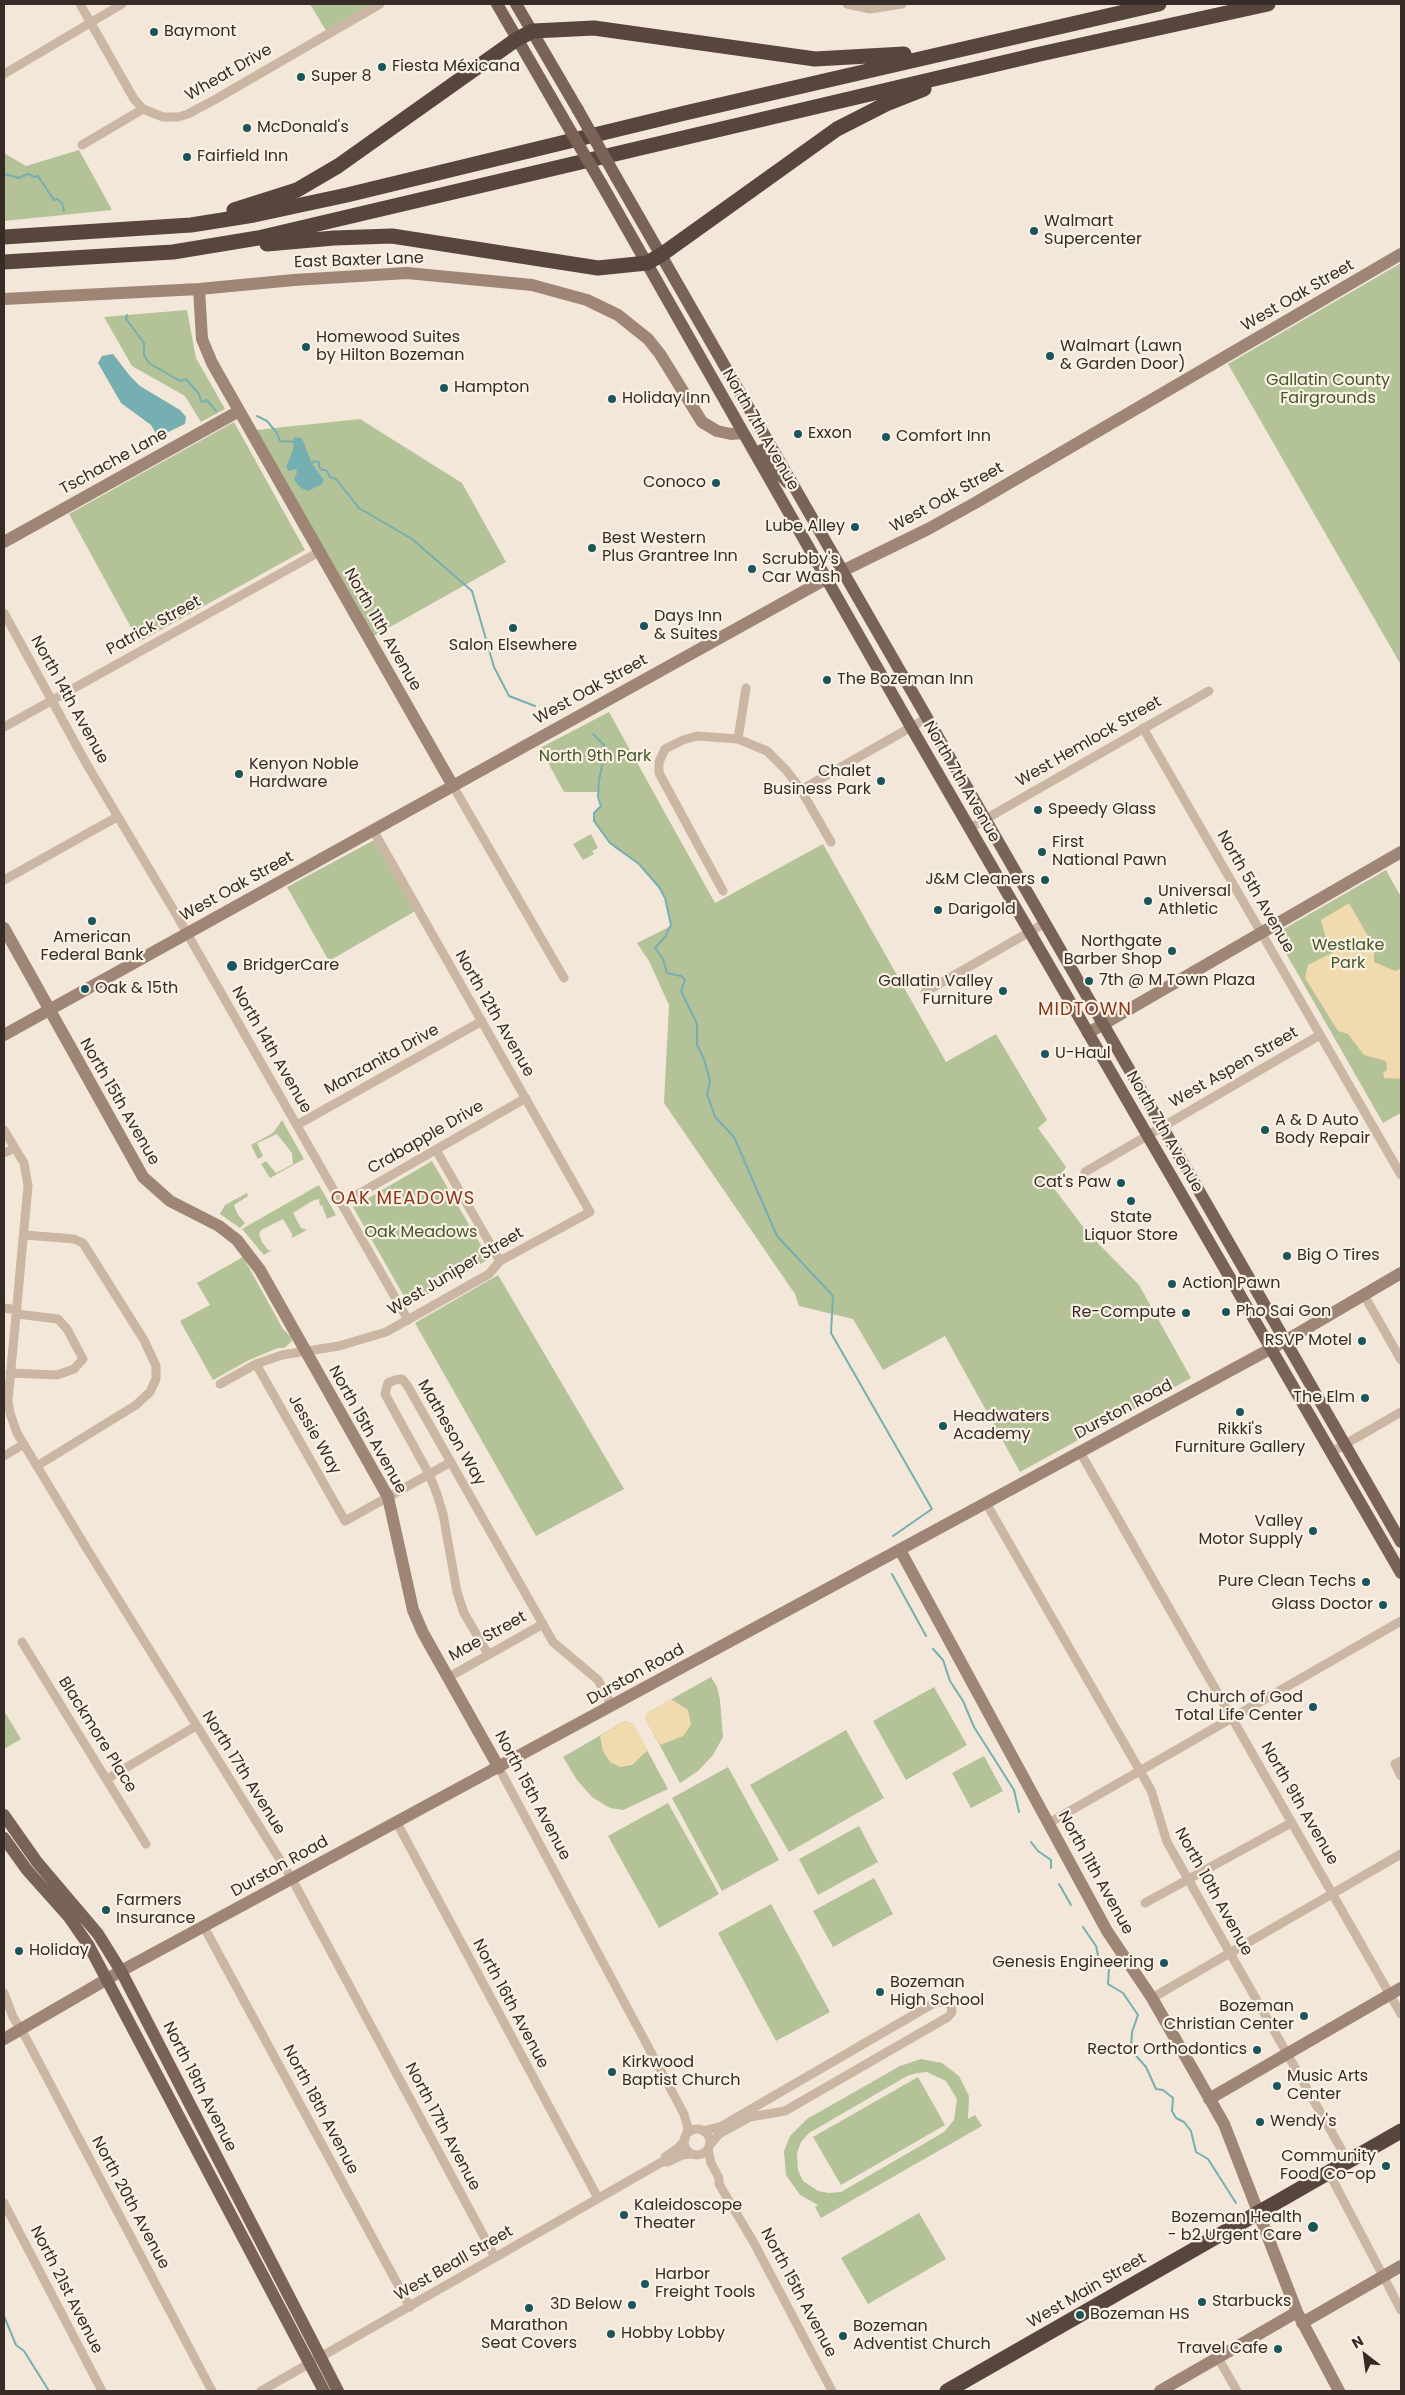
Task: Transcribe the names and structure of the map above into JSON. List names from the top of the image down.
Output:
{
  "streets": {
    "highway": ["West Main Street"],
    "main road": ["North 7th Avenue", "North 19th Avenue"],
    "street": [
      "Wheat Drive",
      "East Baxter Lane",
      "West Oak Street",
      "Tschache Lane",
      "Patrick Street",
      "North 11th Avenue",
      "North 14th Avenue",
      "West Hemlock Street",
      "North 5th Avenue",
      "North 12th Avenue",
      "Manzanita Drive",
      "West Aspen Street",
      "North 15th Avenue",
      "Crabapple Drive",
      "West Juniper Street",
      "Durston Road",
      "Matheson Way",
      "Jessie Way",
      "Mae Street",
      "Blackmore Place",
      "North 17th Avenue",
      "North 9th Avenue",
      "North 10th Avenue",
      "North 16th Avenue",
      "North 18th Avenue",
      "North 20th Avenue",
      "West Beall Street",
      "North 21st Avenue"
    ]
  },
  "crossings": [
    ["East Baxter Lane", "North 7th Avenue"],
    ["East Baxter Lane", "North 11th Avenue"],
    ["West Oak Street", "North 7th Avenue"],
    ["West Oak Street", "North 11th Avenue"],
    ["West Oak Street", "North 14th Avenue"],
    ["West Oak Street", "North 12th Avenue"],
    ["West Oak Street", "North 15th Avenue"],
    ["North 7th Avenue", "West Hemlock Street"],
    ["North 7th Avenue", "West Aspen Street"],
    ["North 7th Avenue", "Durston Road"],
    ["Tschache Lane", "North 11th Avenue"],
    ["Patrick Street", "North 11th Avenue"],
    ["Patrick Street", "North 14th Avenue"],
    ["North 11th Avenue", "Durston Road"],
    ["North 11th Avenue", "West Main Street"],
    ["North 14th Avenue", "Manzanita Drive"],
    ["North 14th Avenue", "Crabapple Drive"],
    ["North 14th Avenue", "West Juniper Street"],
    ["West Hemlock Street", "North 5th Avenue"],
    ["North 5th Avenue", "West Aspen Street"],
    ["North 12th Avenue", "Manzanita Drive"],
    ["North 12th Avenue", "Crabapple Drive"],
    ["North 12th Avenue", "West Juniper Street"],
    ["North 15th Avenue", "West Juniper Street"],
    ["North 15th Avenue", "Durston Road"],
    ["North 15th Avenue", "Jessie Way"],
    ["North 15th Avenue", "Mae Street"],
    ["North 15th Avenue", "West Beall Street"],
    ["West Juniper Street", "Jessie Way"],
    ["Durston Road", "Matheson Way"],
    ["Durston Road", "North 17th Avenue"],
    ["Durston Road", "North 9th Avenue"],
    ["Durston Road", "North 10th Avenue"],
    ["Durston Road", "North 16th Avenue"],
    ["Durston Road", "North 19th Avenue"],
    ["Durston Road", "North 18th Avenue"],
    ["Durston Road", "North 20th Avenue"],
    ["Matheson Way", "Mae Street"],
    ["North 17th Avenue", "West Beall Street"],
    ["North 10th Avenue", "West Main Street"],
    ["North 16th Avenue", "West Beall Street"],
    ["North 19th Avenue", "West Beall Street"],
    ["North 18th Avenue", "West Beall Street"]
  ],
  "districts": ["MIDTOWN", "OAK MEADOWS"],
  "parks": [
    "Gallatin County Fairgrounds",
    "North 9th Park",
    "Westlake Park",
    "Oak Meadows"
  ],
  "places": [
    "Baymont",
    "Fiesta Méxicana",
    "Super 8",
    "McDonald's",
    "Fairfield Inn",
    "Walmart Supercenter",
    "Homewood Suites by Hilton Bozeman",
    "Walmart (Lawn & Garden Door)",
    "Hampton",
    "Holiday Inn",
    "Exxon",
    "Comfort Inn",
    "Conoco",
    "Lube Alley",
    "Best Western Plus Grantree Inn",
    "Scrubby's Car Wash",
    "Days Inn & Suites",
    "Salon Elsewhere",
    "The Bozeman Inn",
    "Kenyon Noble Hardware",
    "Chalet Business Park",
    "Speedy Glass",
    "First National Pawn",
    "J&M Cleaners",
    "Universal Athletic",
    "Darigold",
    "American Federal Bank",
    "Northgate Barber Shop",
    "BridgerCare",
    "7th @ M Town Plaza",
    "Oak & 15th",
    "Gallatin Valley Furniture",
    "U-Haul",
    "A & D Auto Body Repair",
    "Cat's Paw",
    "State Liquor Store",
    "Big O Tires",
    "Action Pawn",
    "Pho Sai Gon",
    "Re-Compute",
    "RSVP Motel",
    "The Elm",
    "Rikki's Furniture Gallery",
    "Headwaters Academy",
    "Valley Motor Supply",
    "Pure Clean Techs",
    "Glass Doctor",
    "Church of God Total Life Center",
    "Farmers Insurance",
    "Holiday",
    "Genesis Engineering",
    "Bozeman High School",
    "Bozeman Christian Center",
    "Rector Orthodontics",
    "Kirkwood Baptist Church",
    "Music Arts Center",
    "Wendy's",
    "Community Food Co-op",
    "Kaleidoscope Theater",
    "Bozeman Health - b2 Urgent Care",
    "Harbor Freight Tools",
    "Starbucks",
    "3D Below",
    "Marathon Seat Covers",
    "Bozeman HS",
    "Hobby Lobby",
    "Bozeman Adventist Church",
    "Travel Cafe"
  ],
  "north": "top left"
}
